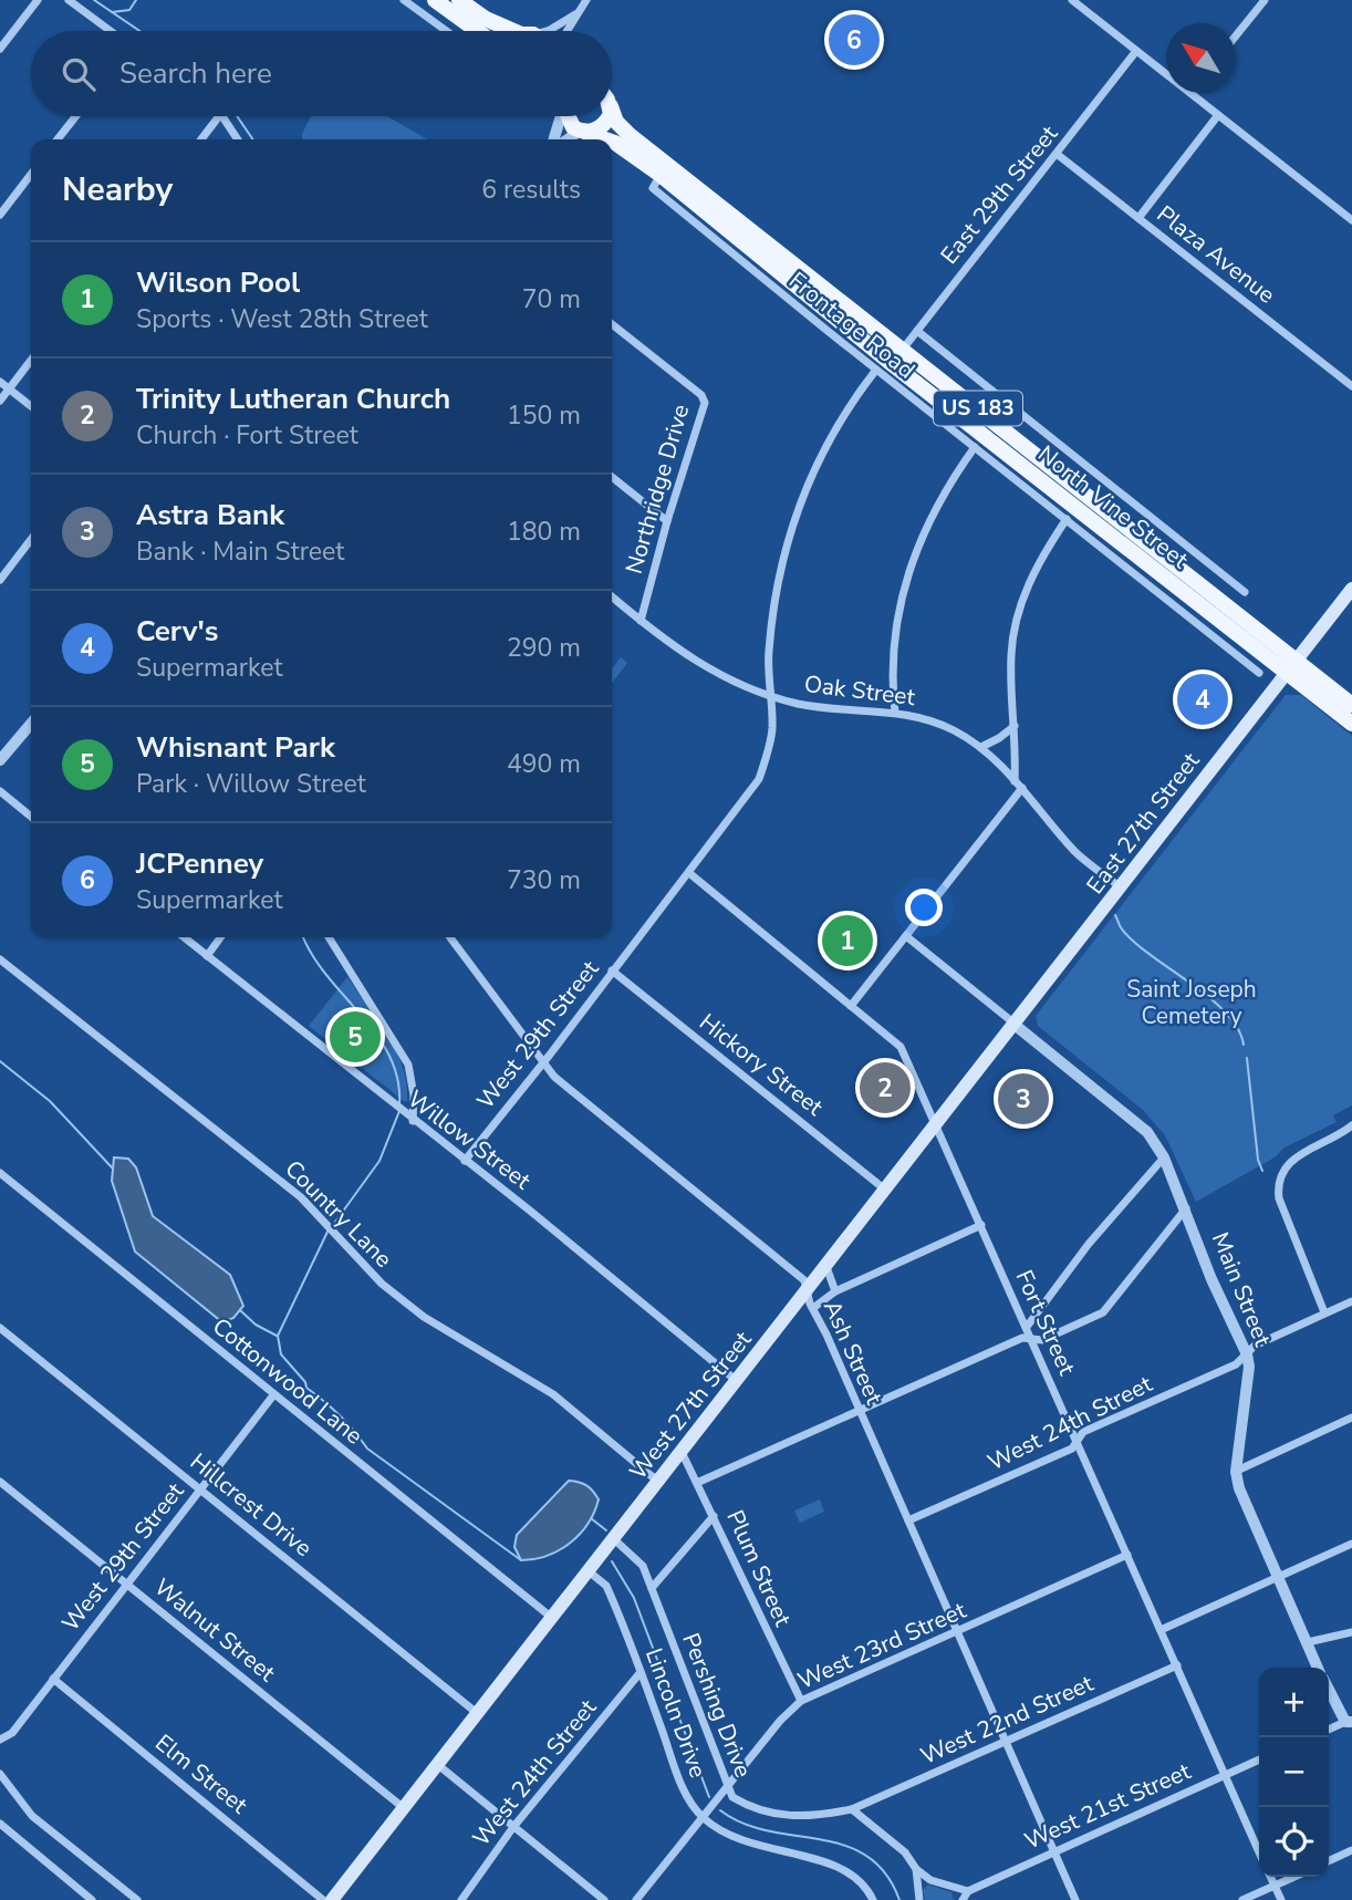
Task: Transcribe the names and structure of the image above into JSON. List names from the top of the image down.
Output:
{
  "streets": {
    "main road": [
      "US 183",
      "North Vine Street",
      "East 27th Street",
      "West 27th Street"
    ],
    "street": [
      "East 29th Street",
      "Plaza Avenue",
      "Frontage Road",
      "Northridge Drive",
      "Oak Street",
      "West 29th Street",
      "Hickory Street",
      "Willow Street",
      "Country Lane",
      "Main Street",
      "Fort Street",
      "Ash Street",
      "Cottonwood Lane",
      "West 24th Street",
      "Hillcrest Drive",
      "Plum Street",
      "Walnut Street",
      "West 23rd Street",
      "Pershing Drive",
      "Lincoln Drive",
      "West 22nd Street",
      "Elm Street",
      "West 21st Street"
    ]
  },
  "crossings": [
    ["East 29th Street", "Plaza Avenue"],
    ["East 29th Street", "Frontage Road"],
    ["East 29th Street", "North Vine Street"],
    ["East 29th Street", "Oak Street"],
    ["East 29th Street", "West 29th Street"],
    ["Frontage Road", "North Vine Street"],
    ["Northridge Drive", "Oak Street"],
    ["North Vine Street", "East 27th Street"],
    ["Oak Street", "East 27th Street"],
    ["Oak Street", "West 29th Street"],
    ["East 27th Street", "West 27th Street"],
    ["West 29th Street", "Hickory Street"],
    ["West 29th Street", "Willow Street"],
    ["West 29th Street", "Fort Street"],
    ["West 29th Street", "Ash Street"],
    ["West 29th Street", "Cottonwood Lane"],
    ["West 29th Street", "Hillcrest Drive"],
    ["West 29th Street", "Walnut Street"],
    ["West 29th Street", "Elm Street"],
    ["Hickory Street", "West 27th Street"],
    ["Willow Street", "West 27th Street"],
    ["Country Lane", "West 27th Street"],
    ["Main Street", "West 27th Street"],
    ["Main Street", "West 24th Street"],
    ["Fort Street", "West 27th Street"],
    ["Fort Street", "West 24th Street"],
    ["Fort Street", "West 23rd Street"],
    ["Fort Street", "West 22nd Street"],
    ["Fort Street", "West 21st Street"],
    ["Ash Street", "West 27th Street"],
    ["Ash Street", "West 24th Street"],
    ["Ash Street", "West 23rd Street"],
    ["Ash Street", "West 22nd Street"],
    ["Ash Street", "West 21st Street"],
    ["Cottonwood Lane", "West 27th Street"],
    ["West 27th Street", "Hillcrest Drive"],
    ["West 27th Street", "Plum Street"],
    ["West 27th Street", "Walnut Street"],
    ["West 27th Street", "Pershing Drive"],
    ["West 27th Street", "Lincoln Drive"],
    ["West 24th Street", "Lincoln Drive"],
    ["Plum Street", "West 23rd Street"],
    ["West 23rd Street", "Pershing Drive"],
    ["West 23rd Street", "Lincoln Drive"],
    ["Pershing Drive", "West 22nd Street"]
  ],
  "parks": ["Saint Joseph Cemetery"],
  "north": "top left",
  "page": {
    "pins": [
      "6",
      "4",
      "1",
      "5",
      "2",
      "3"
    ],
    "search": "Search here",
    "heading": ["Nearby", "6 results"],
    "list": [
      {
        "mark": "1",
        "name": "Wilson Pool",
        "note": "Sports · West 28th Street",
        "value": "70 m"
      },
      {
        "mark": "2",
        "name": "Trinity Lutheran Church",
        "note": "Church · Fort Street",
        "value": "150 m"
      },
      {
        "mark": "3",
        "name": "Astra Bank",
        "note": "Bank · Main Street",
        "value": "180 m"
      },
      {
        "mark": "4",
        "name": "Cerv's",
        "note": "Supermarket",
        "value": "290 m"
      },
      {
        "mark": "5",
        "name": "Whisnant Park",
        "note": "Park · Willow Street",
        "value": "490 m"
      },
      {
        "mark": "6",
        "name": "JCPenney",
        "note": "Supermarket",
        "value": "730 m"
      }
    ],
    "map_buttons": ["+", "−"]
  }
}
